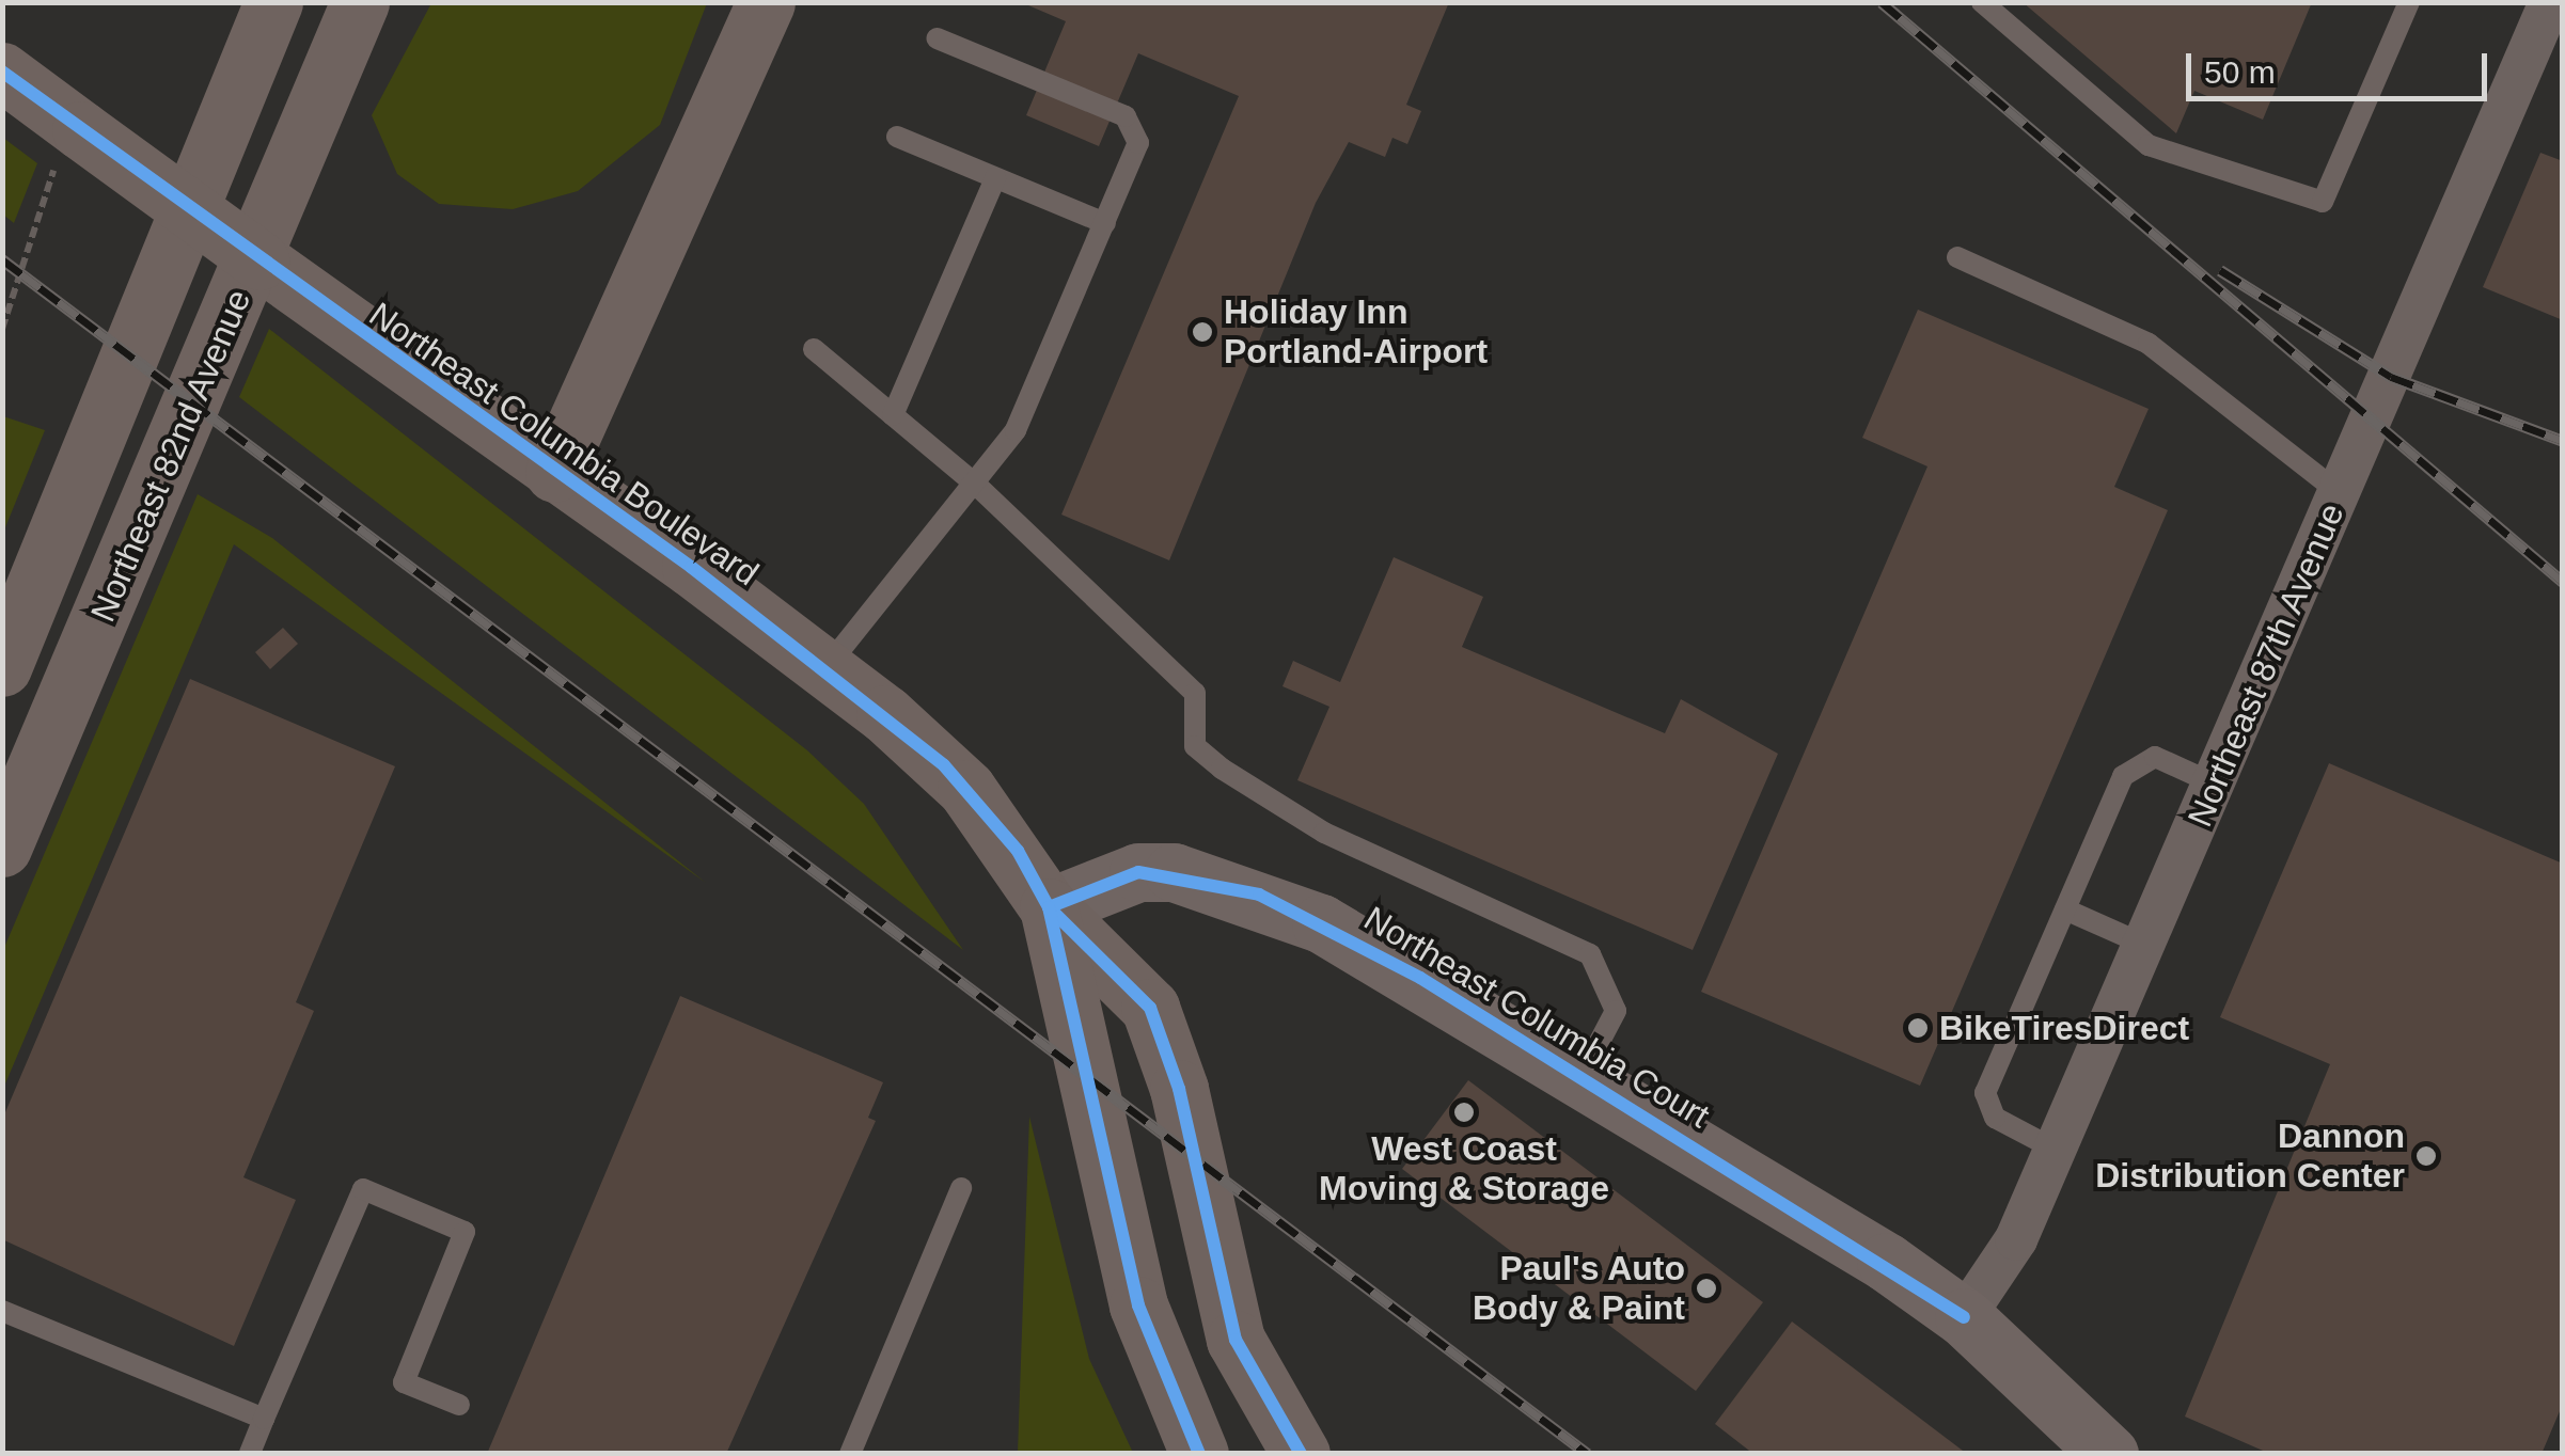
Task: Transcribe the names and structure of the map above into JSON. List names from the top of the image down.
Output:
{
  "streets": {
    "main road": ["Northeast Columbia Boulevard", "Northeast 82nd Avenue"],
    "street": ["Northeast 87th Avenue", "Northeast Columbia Court"]
  },
  "crossings": [
    ["Northeast Columbia Boulevard", "Northeast Columbia Court"],
    ["Northeast 87th Avenue", "Northeast Columbia Court"]
  ],
  "places": [
    "Holiday Inn Portland-Airport",
    "BikeTiresDirect",
    "West Coast Moving & Storage",
    "Dannon Distribution Center",
    "Paul's Auto Body & Paint"
  ],
  "scale_bar": "50 m"
}
